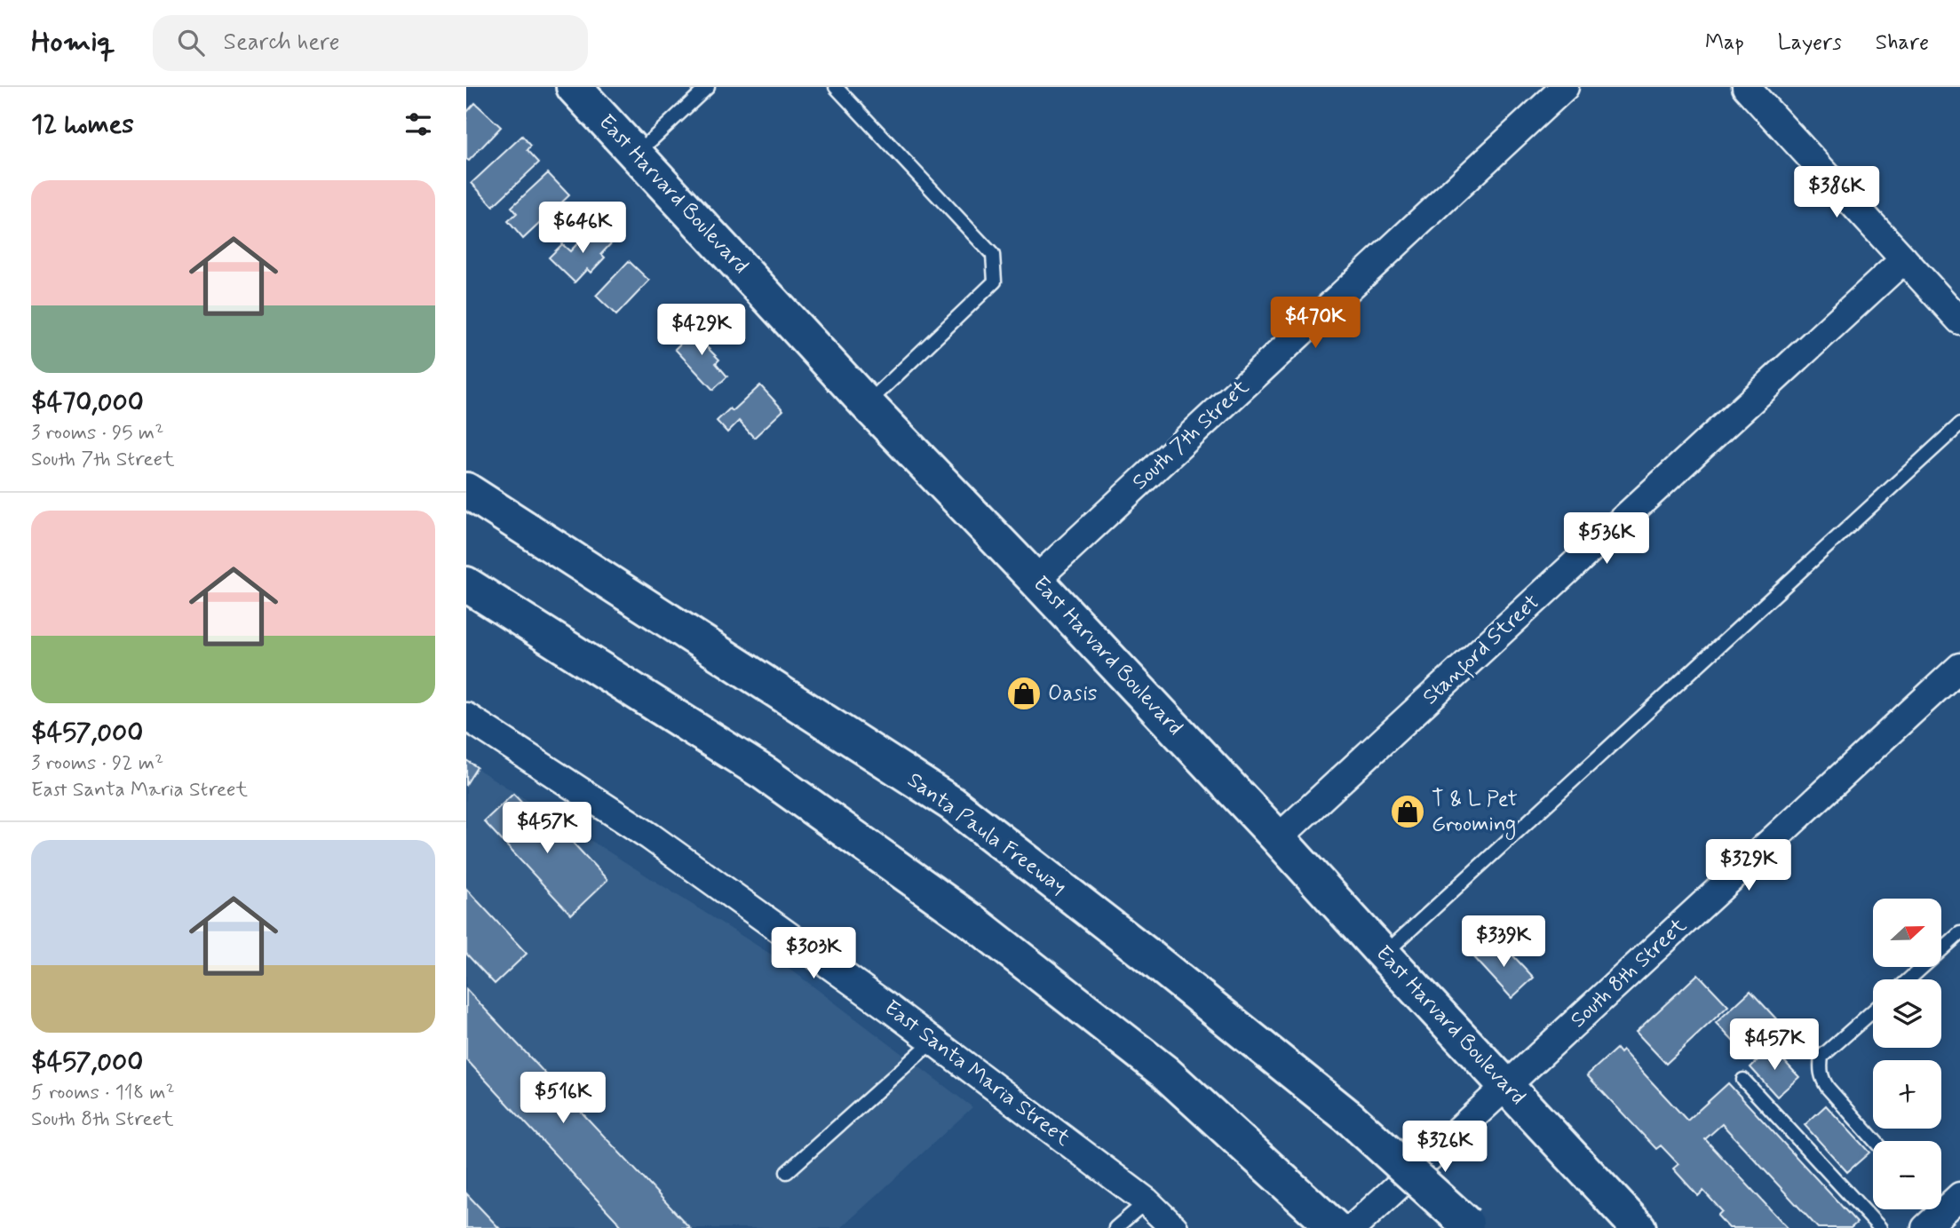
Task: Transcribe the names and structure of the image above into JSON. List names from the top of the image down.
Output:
{
  "streets": {
    "main road": ["East Harvard Boulevard", "Santa Paula Freeway"],
    "street": [
      "South 7th Street",
      "Stanford Street",
      "South 8th Street",
      "East Santa Maria Street"
    ]
  },
  "crossings": [
    ["East Harvard Boulevard", "South 7th Street"],
    ["East Harvard Boulevard", "Stanford Street"],
    ["East Harvard Boulevard", "South 8th Street"]
  ],
  "places": {
    "shop": ["Oasis", "T & L Pet Grooming"]
  },
  "north": "right",
  "page": {
    "header": "Homiq",
    "search": "Search here",
    "nav": ["Map", "Layers", "Share"],
    "heading": "12 homes",
    "list": [
      {
        "name": "$470,000",
        "note": "3 rooms · 95 m² · South 7th Street"
      },
      {
        "name": "$457,000",
        "note": "3 rooms · 92 m² · East Santa Maria Street"
      },
      {
        "name": "$457,000",
        "note": "5 rooms · 118 m² · South 8th Street"
      }
    ],
    "price": [
      "$386K",
      "$646K",
      "$470K",
      "$429K",
      "$536K",
      "$457K",
      "$329K",
      "$339K",
      "$303K",
      "$457K",
      "$516K",
      "$326K"
    ],
    "map_buttons": ["+", "−"]
  }
}
